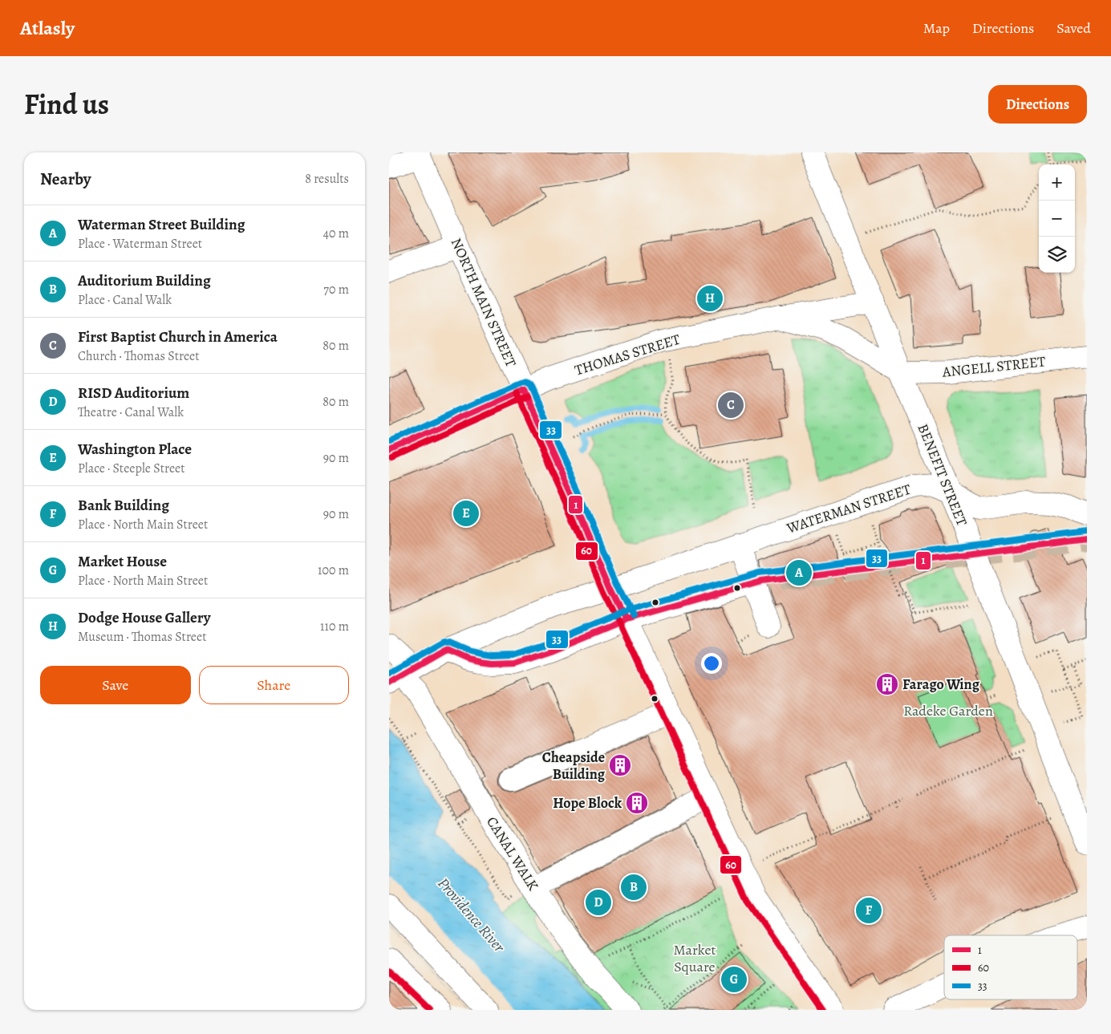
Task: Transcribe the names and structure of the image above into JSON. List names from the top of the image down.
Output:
{
  "streets": {
    "main road": [
      "NORTH MAIN STREET",
      "THOMAS STREET",
      "ANGELL STREET",
      "BENEFIT STREET",
      "WATERMAN STREET",
      "CANAL WALK"
    ]
  },
  "crossings": [
    ["NORTH MAIN STREET", "THOMAS STREET"],
    ["NORTH MAIN STREET", "WATERMAN STREET"],
    ["THOMAS STREET", "ANGELL STREET"],
    ["THOMAS STREET", "BENEFIT STREET"],
    ["ANGELL STREET", "BENEFIT STREET"],
    ["BENEFIT STREET", "WATERMAN STREET"],
    ["WATERMAN STREET", "CANAL WALK"]
  ],
  "water": ["Providence River"],
  "parks": ["Radeke Garden", "Market Square"],
  "places": {
    "building": ["Farago Wing", "Cheapside Building", "Hope Block"]
  },
  "lines": ["transit line 33", "transit line 1", "transit line 60"],
  "legend": ["1", "60", "33"],
  "page": {
    "header": "Atlasly",
    "nav": ["Map", "Directions", "Saved"],
    "title": "Find us",
    "buttons": [
      "Directions",
      ["Save", "Share"]
    ],
    "heading": ["Nearby", "8 results"],
    "map_buttons": ["+", "−"],
    "list": [
      {
        "mark": "A",
        "name": "Waterman Street Building",
        "note": "Place · Waterman Street",
        "value": "40 m"
      },
      {
        "mark": "B",
        "name": "Auditorium Building",
        "note": "Place · Canal Walk",
        "value": "70 m"
      },
      {
        "mark": "C",
        "name": "First Baptist Church in America",
        "note": "Church · Thomas Street",
        "value": "80 m"
      },
      {
        "mark": "D",
        "name": "RISD Auditorium",
        "note": "Theatre · Canal Walk",
        "value": "80 m"
      },
      {
        "mark": "E",
        "name": "Washington Place",
        "note": "Place · Steeple Street",
        "value": "90 m"
      },
      {
        "mark": "F",
        "name": "Bank Building",
        "note": "Place · North Main Street",
        "value": "90 m"
      },
      {
        "mark": "G",
        "name": "Market House",
        "note": "Place · North Main Street",
        "value": "100 m"
      },
      {
        "mark": "H",
        "name": "Dodge House Gallery",
        "note": "Museum · Thomas Street",
        "value": "110 m"
      }
    ],
    "pins": [
      "H",
      "C",
      "E",
      "A",
      "B",
      "D",
      "F",
      "G"
    ]
  }
}
